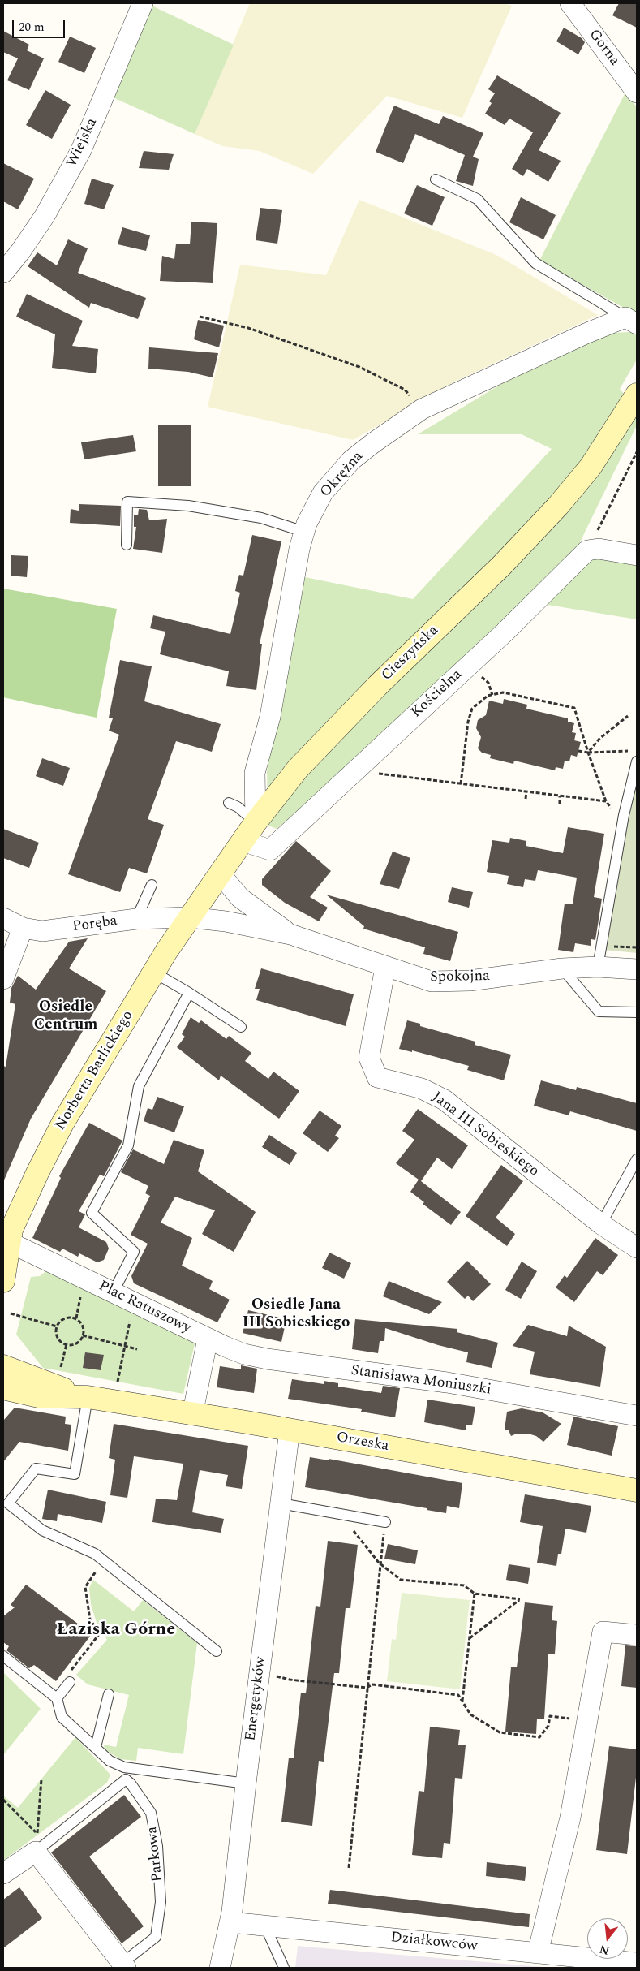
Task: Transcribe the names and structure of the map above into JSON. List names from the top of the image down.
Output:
{
  "streets": {
    "street": [
      "Górna",
      "Wiejska",
      "Okrężna",
      "Cieszyńska",
      "Kościelna",
      "Poręba",
      "Spokojna",
      "Norberta Barlickiego",
      "Jana III Sobieskiego",
      "Plac Ratuszowy",
      "Stanisława Moniuszki",
      "Orzeska",
      "Energetyków",
      "Parkowa",
      "Działkowców"
    ]
  },
  "crossings": [
    ["Okrężna", "Cieszyńska"],
    ["Cieszyńska", "Kościelna"],
    ["Cieszyńska", "Poręba"],
    ["Cieszyńska", "Spokojna"],
    ["Cieszyńska", "Norberta Barlickiego"],
    ["Poręba", "Spokojna"],
    ["Poręba", "Norberta Barlickiego"],
    ["Spokojna", "Norberta Barlickiego"],
    ["Spokojna", "Jana III Sobieskiego"],
    ["Norberta Barlickiego", "Plac Ratuszowy"],
    ["Plac Ratuszowy", "Stanisława Moniuszki"],
    ["Plac Ratuszowy", "Orzeska"],
    ["Orzeska", "Energetyków"],
    ["Energetyków", "Działkowców"]
  ],
  "districts": ["Osiedle Centrum", "Osiedle Jana III Sobieskiego", "Łaziska Górne"],
  "scale_bar": "20 m",
  "north": "bottom"
}
